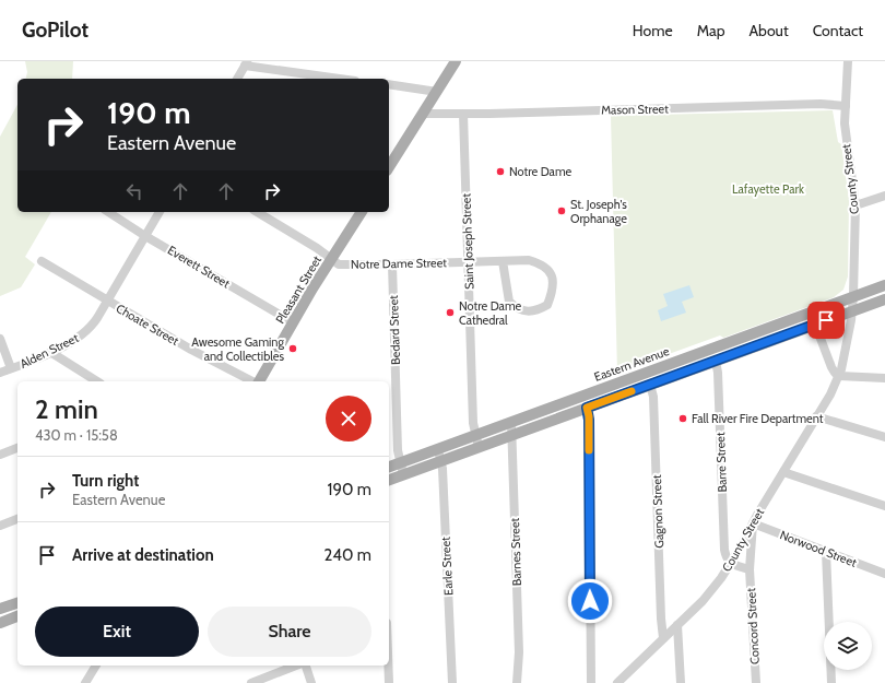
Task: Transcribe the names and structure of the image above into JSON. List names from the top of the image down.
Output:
{
  "streets": {
    "main road": ["Pleasant Street", "Eastern Avenue"],
    "street": [
      "Mason Street",
      "County Street",
      "Saint Joseph Street",
      "Notre Dame Street",
      "Everett Street",
      "Choate Street",
      "Bedard Street",
      "Alden Street",
      "Barre Street",
      "Gagnon Street",
      "Norwood Street",
      "Barnes Street",
      "Earle Street",
      "Concord Street"
    ]
  },
  "crossings": [
    ["Mason Street", "County Street"],
    ["Mason Street", "Saint Joseph Street"],
    ["County Street", "Eastern Avenue"],
    ["County Street", "Barre Street"],
    ["County Street", "Gagnon Street"],
    ["County Street", "Norwood Street"],
    ["County Street", "Concord Street"],
    ["Saint Joseph Street", "Notre Dame Street"],
    ["Saint Joseph Street", "Eastern Avenue"],
    ["Notre Dame Street", "Pleasant Street"],
    ["Notre Dame Street", "Bedard Street"],
    ["Everett Street", "Pleasant Street"],
    ["Everett Street", "Alden Street"],
    ["Choate Street", "Alden Street"],
    ["Bedard Street", "Eastern Avenue"],
    ["Eastern Avenue", "Barnes Street"],
    ["Eastern Avenue", "Earle Street"],
    ["Norwood Street", "Concord Street"]
  ],
  "parks": ["Lafayette Park"],
  "places": [
    "Notre Dame",
    "St. Joseph's Orphanage",
    "Notre Dame Cathedral",
    "Awesome Gaming and Collectibles",
    "Fall River Fire Department"
  ],
  "page": {
    "header": "GoPilot",
    "nav": [
      "Home",
      "Map",
      "About",
      "Contact"
    ],
    "turn": ["190 m", "Eastern Avenue"],
    "heading": ["2 min", "430 m · 15:58"],
    "list": [
      {
        "name": "Turn right",
        "note": "Eastern Avenue",
        "value": "190 m"
      },
      {
        "name": "Arrive at destination",
        "value": "240 m"
      }
    ],
    "buttons": ["Exit", "Share"]
  }
}
